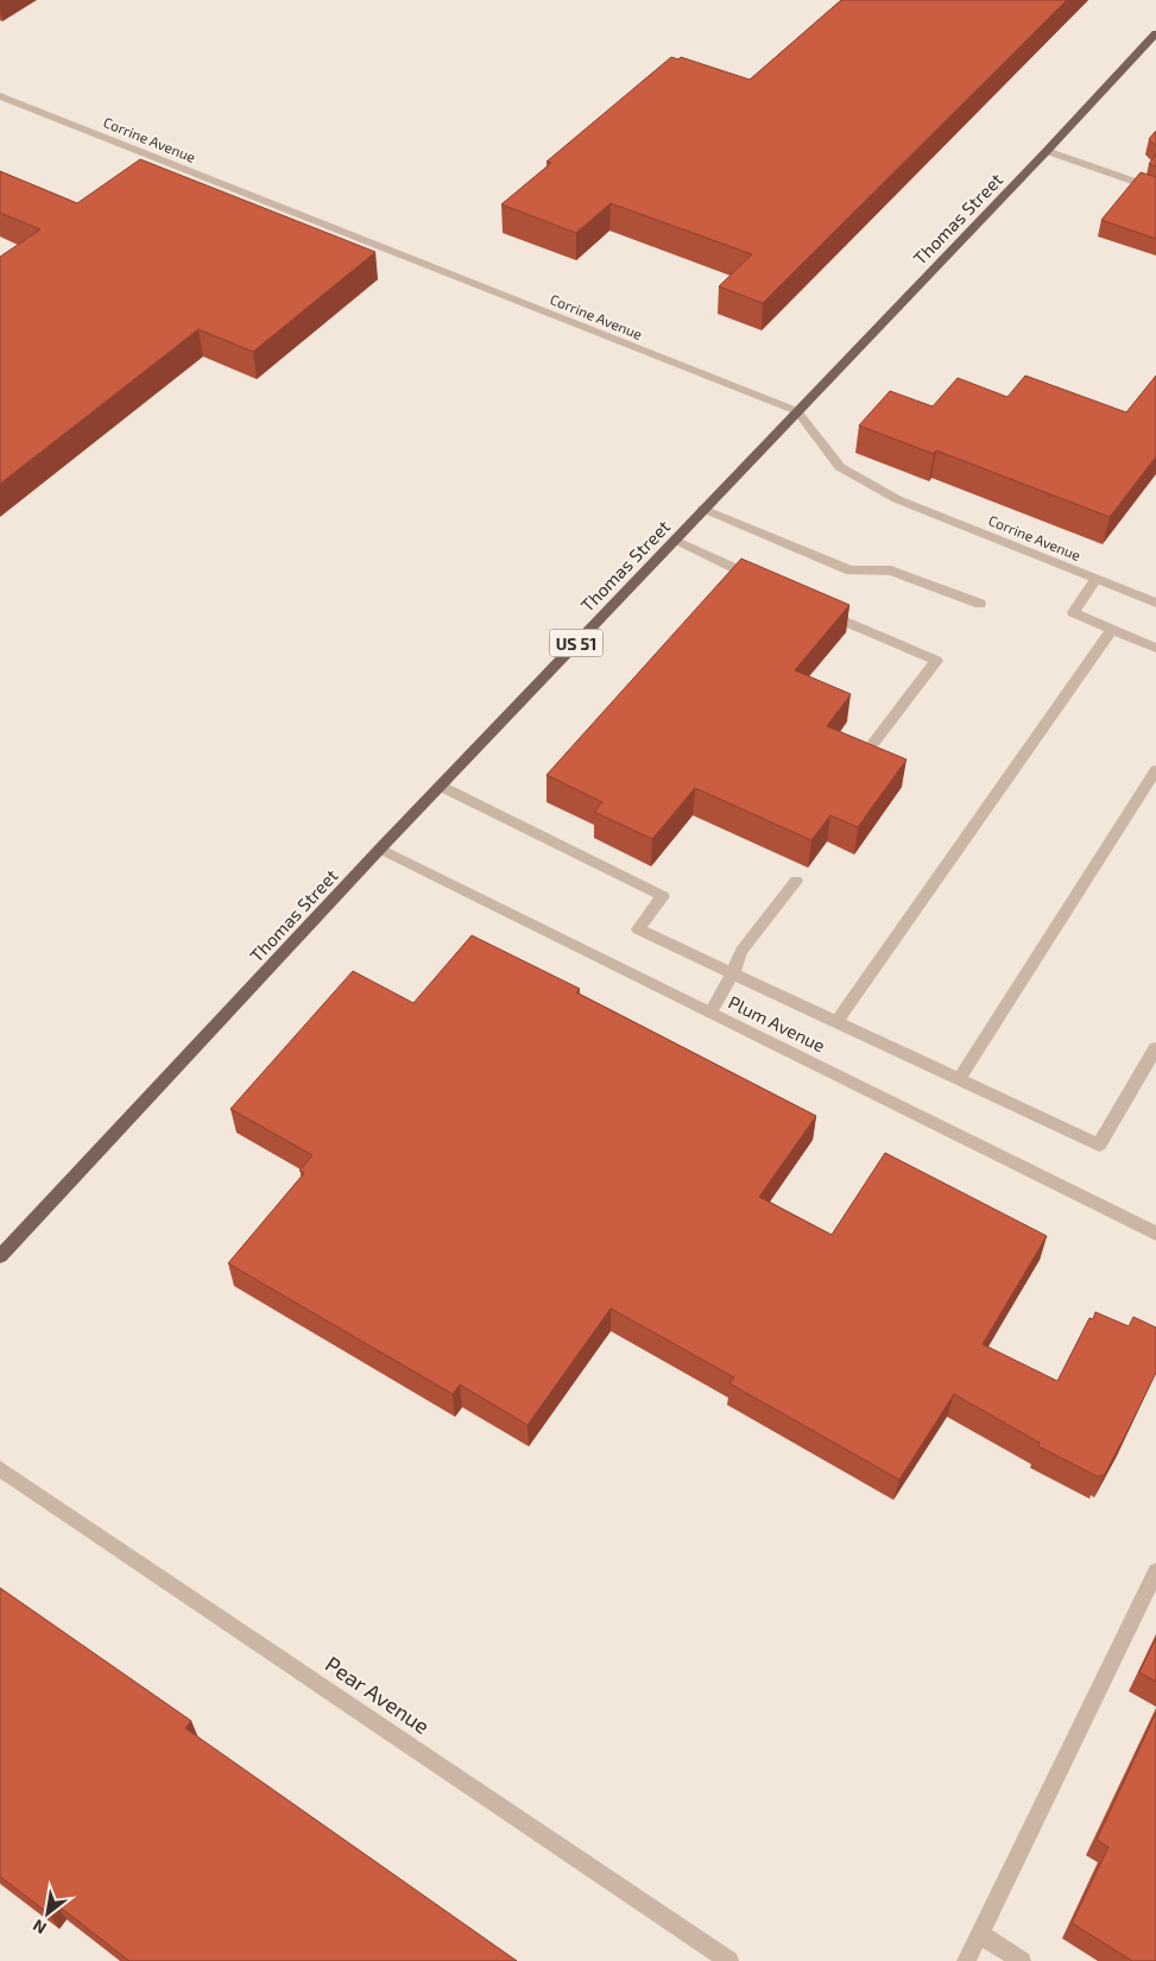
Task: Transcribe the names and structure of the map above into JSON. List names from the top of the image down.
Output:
{
  "streets": {
    "main road": ["Thomas Street", "US 51"],
    "street": ["Corrine Avenue", "Plum Avenue", "Pear Avenue"]
  },
  "crossings": [
    ["Corrine Avenue", "Thomas Street"],
    ["Thomas Street", "Plum Avenue"]
  ],
  "north": "bottom left"
}
